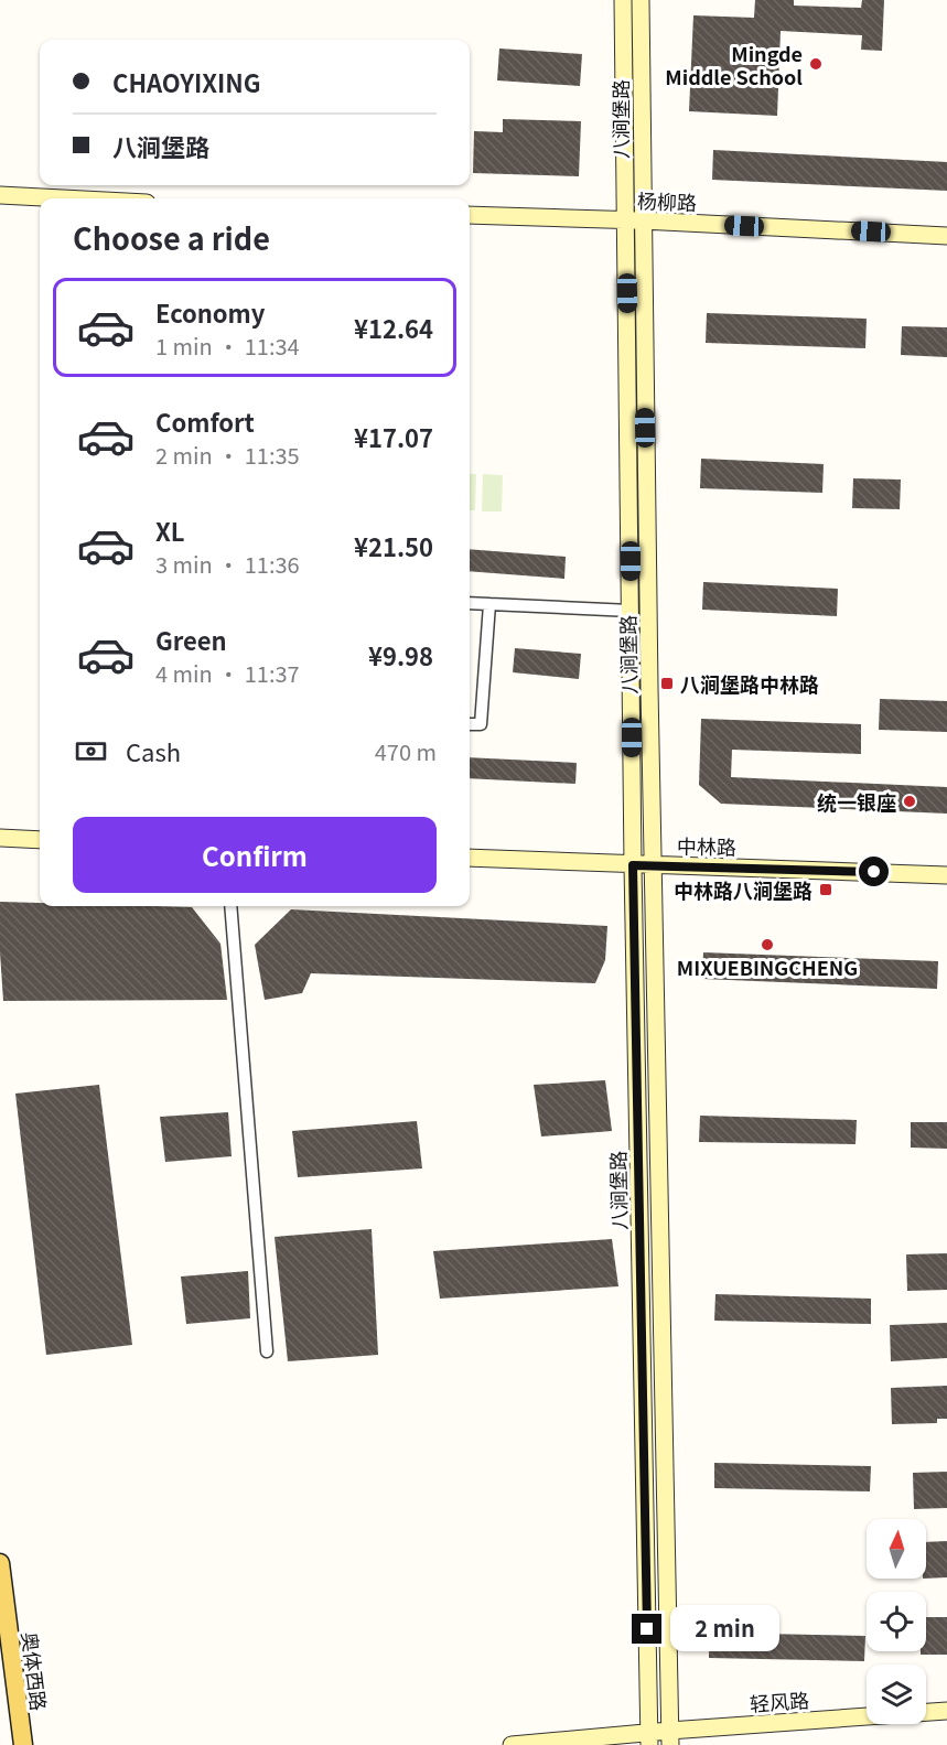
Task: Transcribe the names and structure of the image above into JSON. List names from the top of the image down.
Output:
{
  "streets": {
    "main road": ["奥体西路"],
    "street": [
      "八涧堡路",
      "杨柳路",
      "中林路",
      "轻风路"
    ]
  },
  "crossings": [
    ["八涧堡路", "杨柳路"],
    ["八涧堡路", "中林路"],
    ["八涧堡路", "轻风路"]
  ],
  "places": {
    "other": ["Mingde Middle School", "统一银座", "MIXUEBINGCHENG"],
    "transit": ["八涧堡路中林路", "中林路八涧堡路"]
  },
  "north": "top",
  "page": {
    "banner": ["CHAOYIXING", "八涧堡路"],
    "heading": "Choose a ride",
    "list": [
      {
        "name": "Economy",
        "note": "1 min · 11:34",
        "value": "¥12.64"
      },
      {
        "name": "Comfort",
        "note": "2 min · 11:35",
        "value": "¥17.07"
      },
      {
        "name": "XL",
        "note": "3 min · 11:36",
        "value": "¥21.50"
      },
      {
        "name": "Green",
        "note": "4 min · 11:37",
        "value": "¥9.98"
      }
    ],
    "pay": ["Cash", "470 m"],
    "buttons": "Confirm",
    "bubble": "2 min"
  }
}
